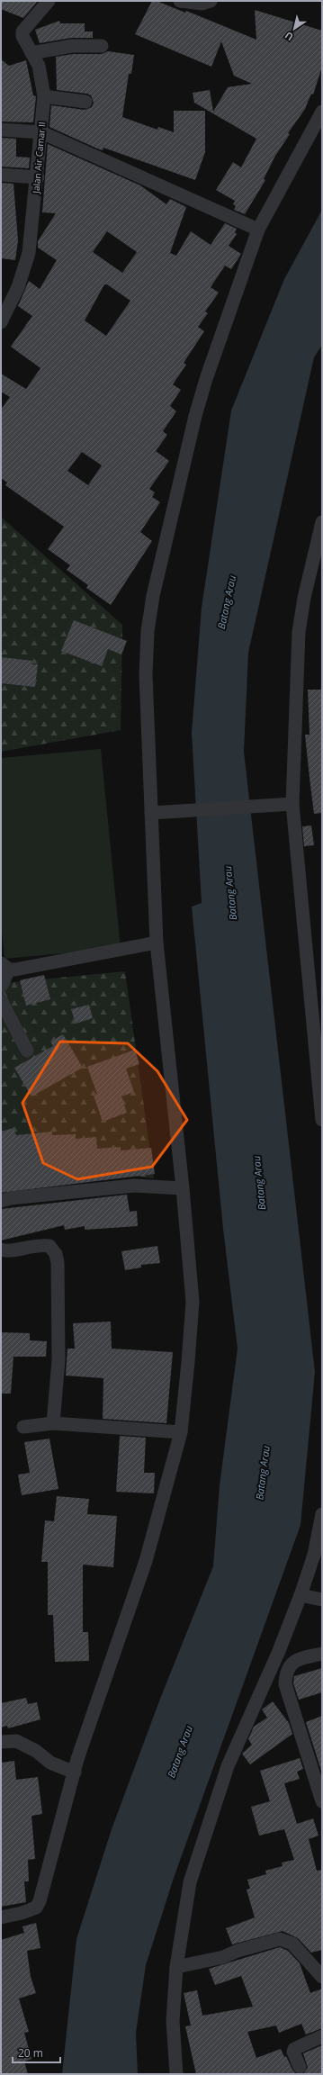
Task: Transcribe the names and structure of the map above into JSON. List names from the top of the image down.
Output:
{
  "streets": {
    "street": ["Jalan Air Camar II"]
  },
  "water": ["Batang Arau"],
  "scale_bar": "20 m",
  "north": "bottom left"
}
